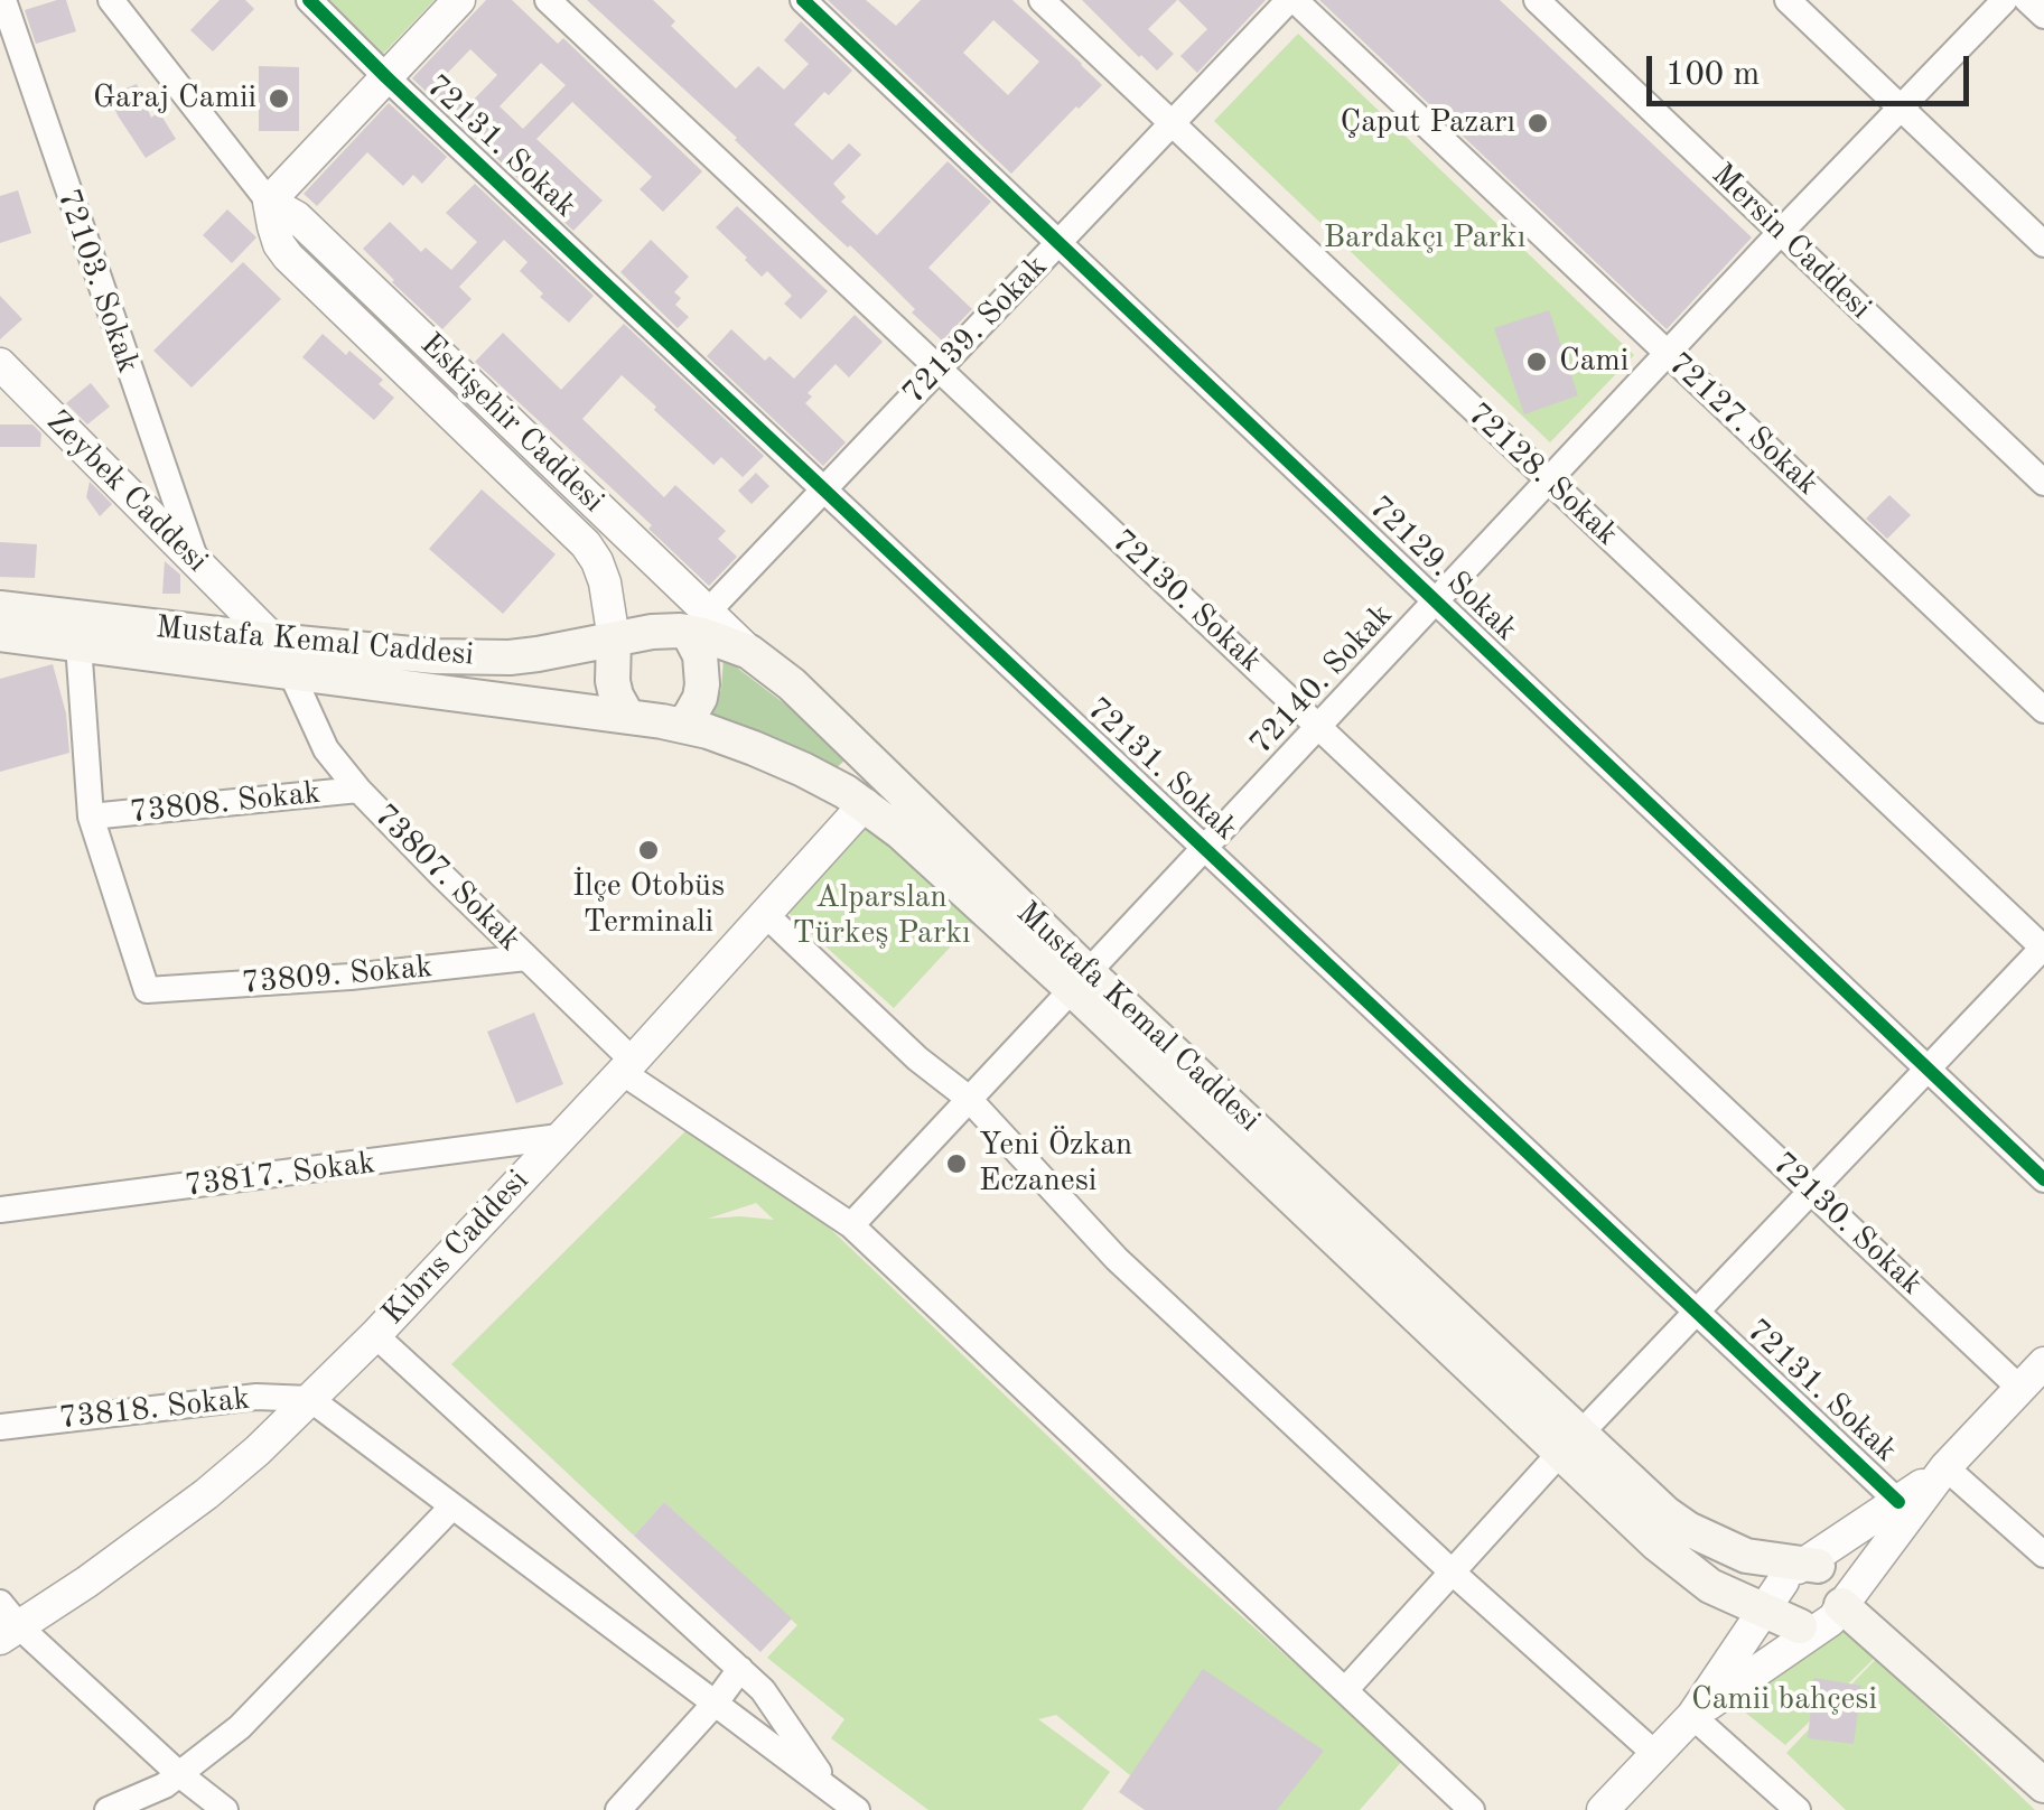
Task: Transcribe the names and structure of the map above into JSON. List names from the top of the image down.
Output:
{
  "streets": {
    "main road": ["Mustafa Kemal Caddesi"],
    "street": [
      "72131. Sokak",
      "Mersin Caddesi",
      "72103. Sokak",
      "72139. Sokak",
      "Eskişehir Caddesi",
      "72127. Sokak",
      "72128. Sokak",
      "Zeybek Caddesi",
      "72129. Sokak",
      "72130. Sokak",
      "72140. Sokak",
      "73808. Sokak",
      "73807. Sokak",
      "73809. Sokak",
      "73817. Sokak",
      "Kıbrıs Caddesi",
      "73818. Sokak"
    ]
  },
  "crossings": [
    ["72131. Sokak", "72139. Sokak"],
    ["72131. Sokak", "72140. Sokak"],
    ["Mersin Caddesi", "72140. Sokak"],
    ["72103. Sokak", "Zeybek Caddesi"],
    ["72139. Sokak", "Eskişehir Caddesi"],
    ["72139. Sokak", "72127. Sokak"],
    ["72139. Sokak", "72128. Sokak"],
    ["72139. Sokak", "72129. Sokak"],
    ["72139. Sokak", "72130. Sokak"],
    ["72139. Sokak", "Mustafa Kemal Caddesi"],
    ["Eskişehir Caddesi", "Mustafa Kemal Caddesi"],
    ["72127. Sokak", "72140. Sokak"],
    ["72128. Sokak", "72140. Sokak"],
    ["Zeybek Caddesi", "Mustafa Kemal Caddesi"],
    ["Zeybek Caddesi", "73807. Sokak"],
    ["72129. Sokak", "72140. Sokak"],
    ["72130. Sokak", "72140. Sokak"],
    ["Mustafa Kemal Caddesi", "72140. Sokak"],
    ["Mustafa Kemal Caddesi", "73807. Sokak"],
    ["Mustafa Kemal Caddesi", "Kıbrıs Caddesi"],
    ["72140. Sokak", "73807. Sokak"],
    ["73808. Sokak", "73807. Sokak"],
    ["73808. Sokak", "73809. Sokak"],
    ["73807. Sokak", "73809. Sokak"],
    ["73807. Sokak", "Kıbrıs Caddesi"],
    ["73817. Sokak", "Kıbrıs Caddesi"],
    ["Kıbrıs Caddesi", "73818. Sokak"]
  ],
  "parks": ["Bardakçı Parkı", "Alparslan Türkeş Parkı", "Camii bahçesi"],
  "places": [
    "Garaj Camii",
    "Çaput Pazarı",
    "Cami",
    "İlçe Otobüs Terminali",
    "Yeni Özkan Eczanesi"
  ],
  "scale_bar": "100 m"
}
